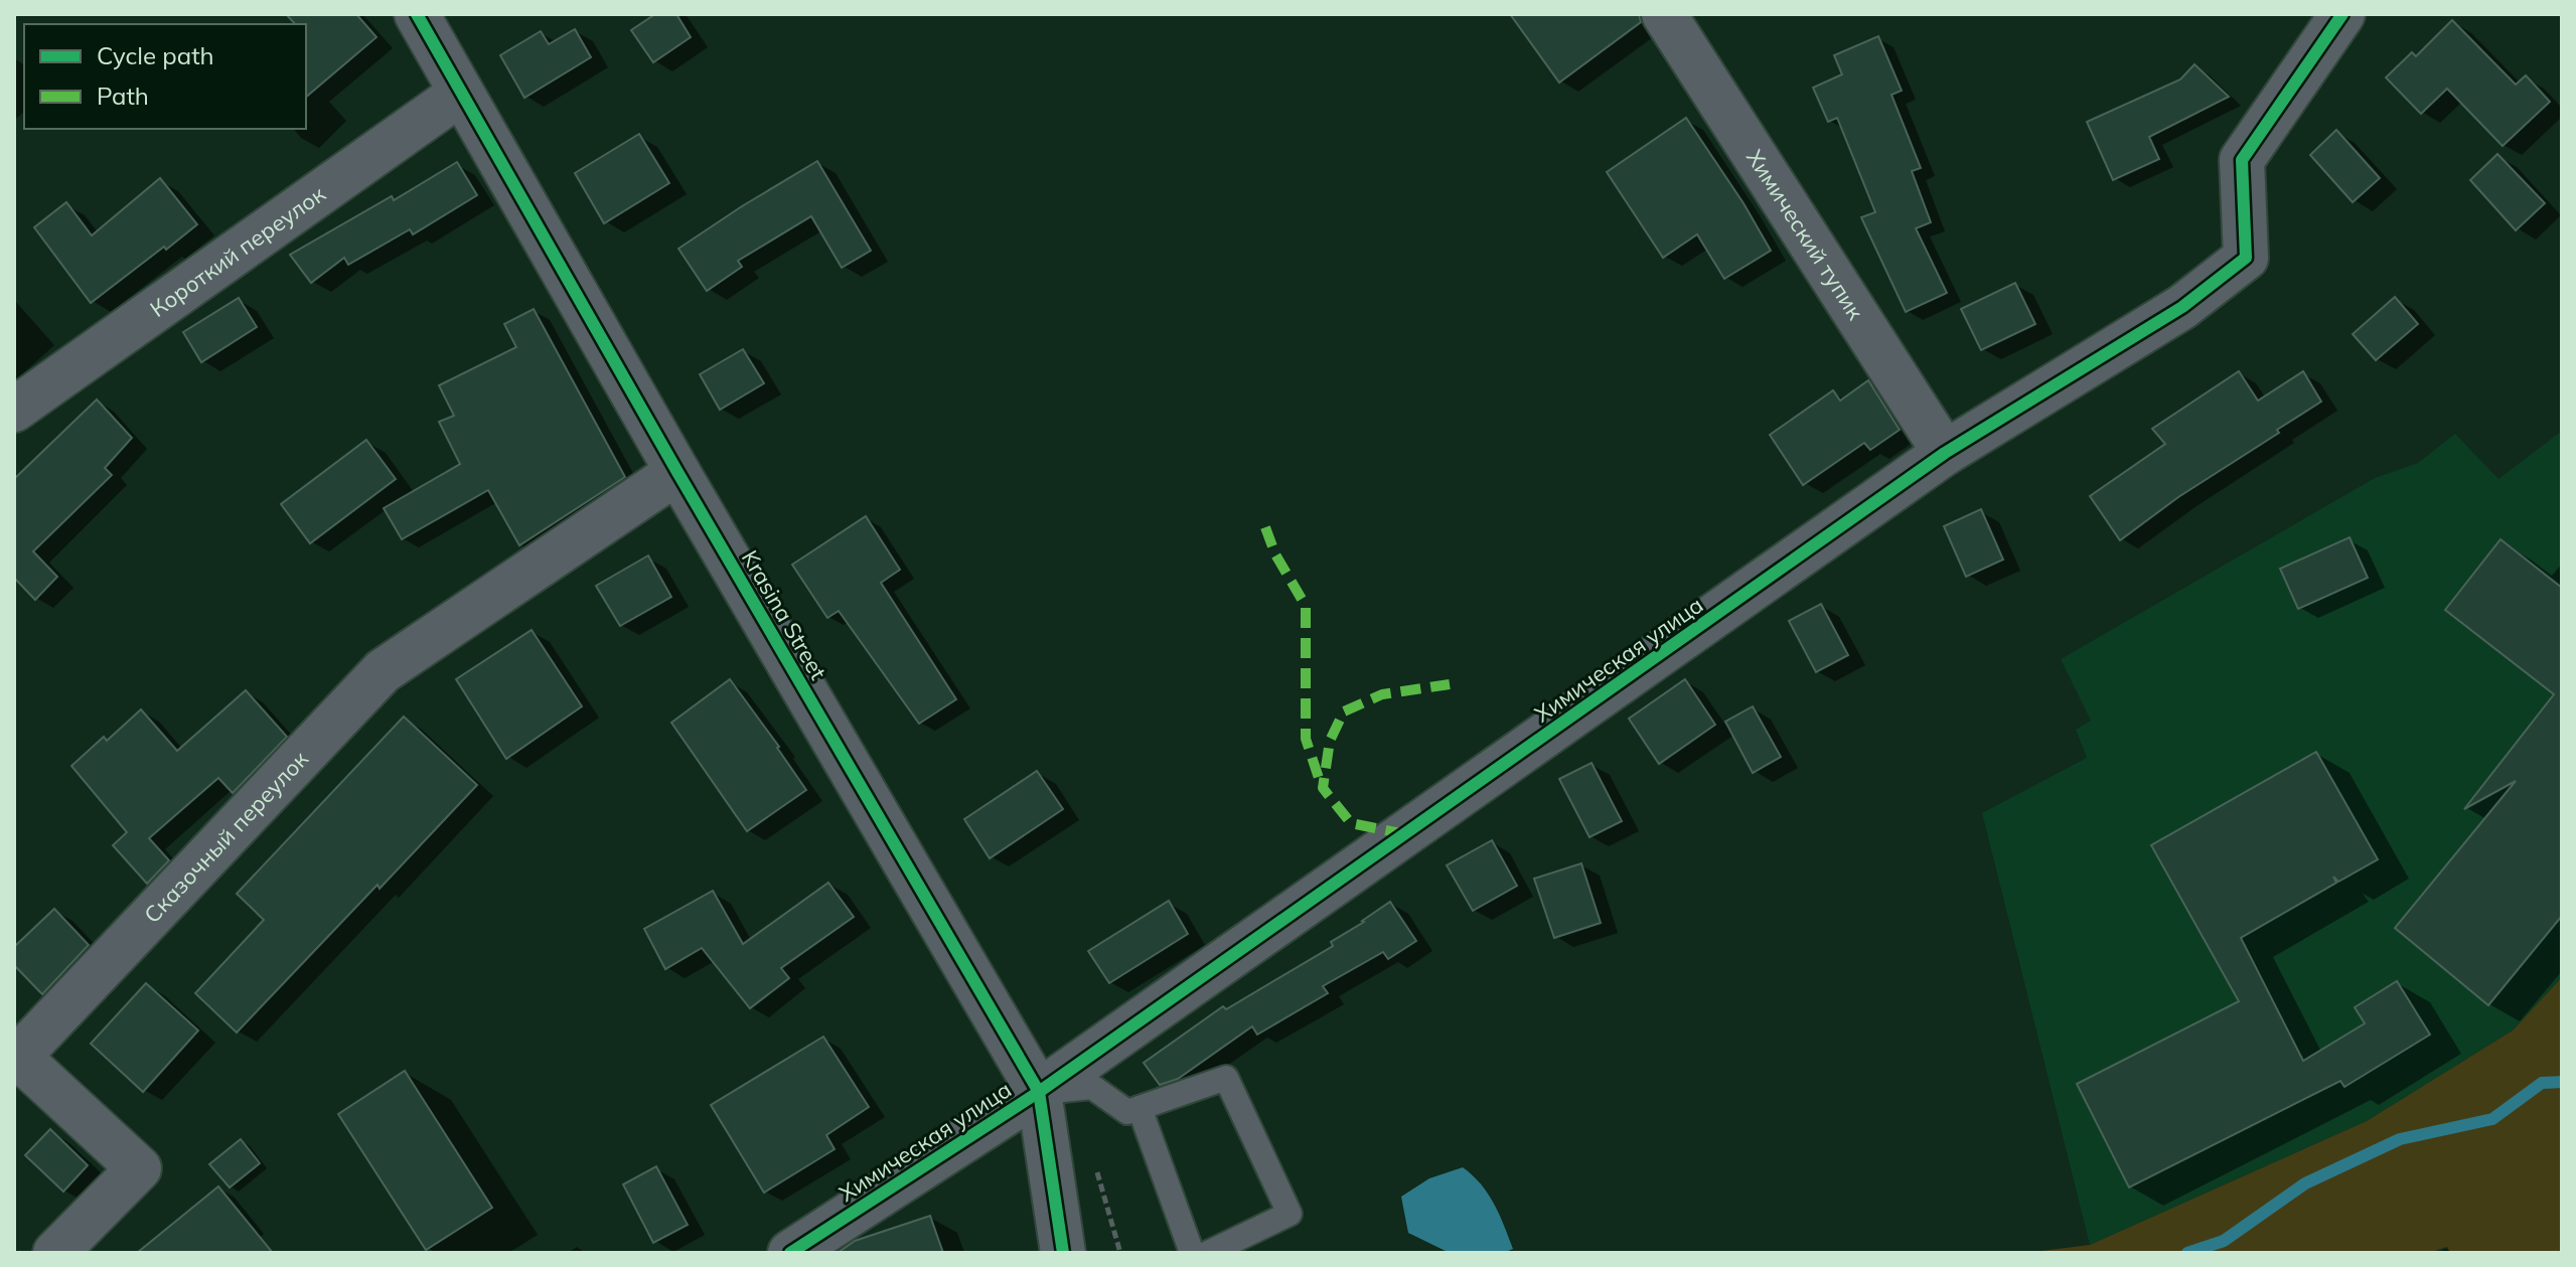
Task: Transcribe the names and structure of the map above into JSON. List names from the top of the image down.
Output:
{
  "streets": {
    "street": [
      "Химический тупик",
      "Короткий переулок",
      "Krasina Street",
      "Химическая улица",
      "Сказочный переулок"
    ]
  },
  "crossings": [
    ["Химический тупик", "Химическая улица"],
    ["Короткий переулок", "Krasina Street"],
    ["Krasina Street", "Химическая улица"],
    ["Krasina Street", "Сказочный переулок"]
  ],
  "legend": ["Cycle path", "Path"]
}
